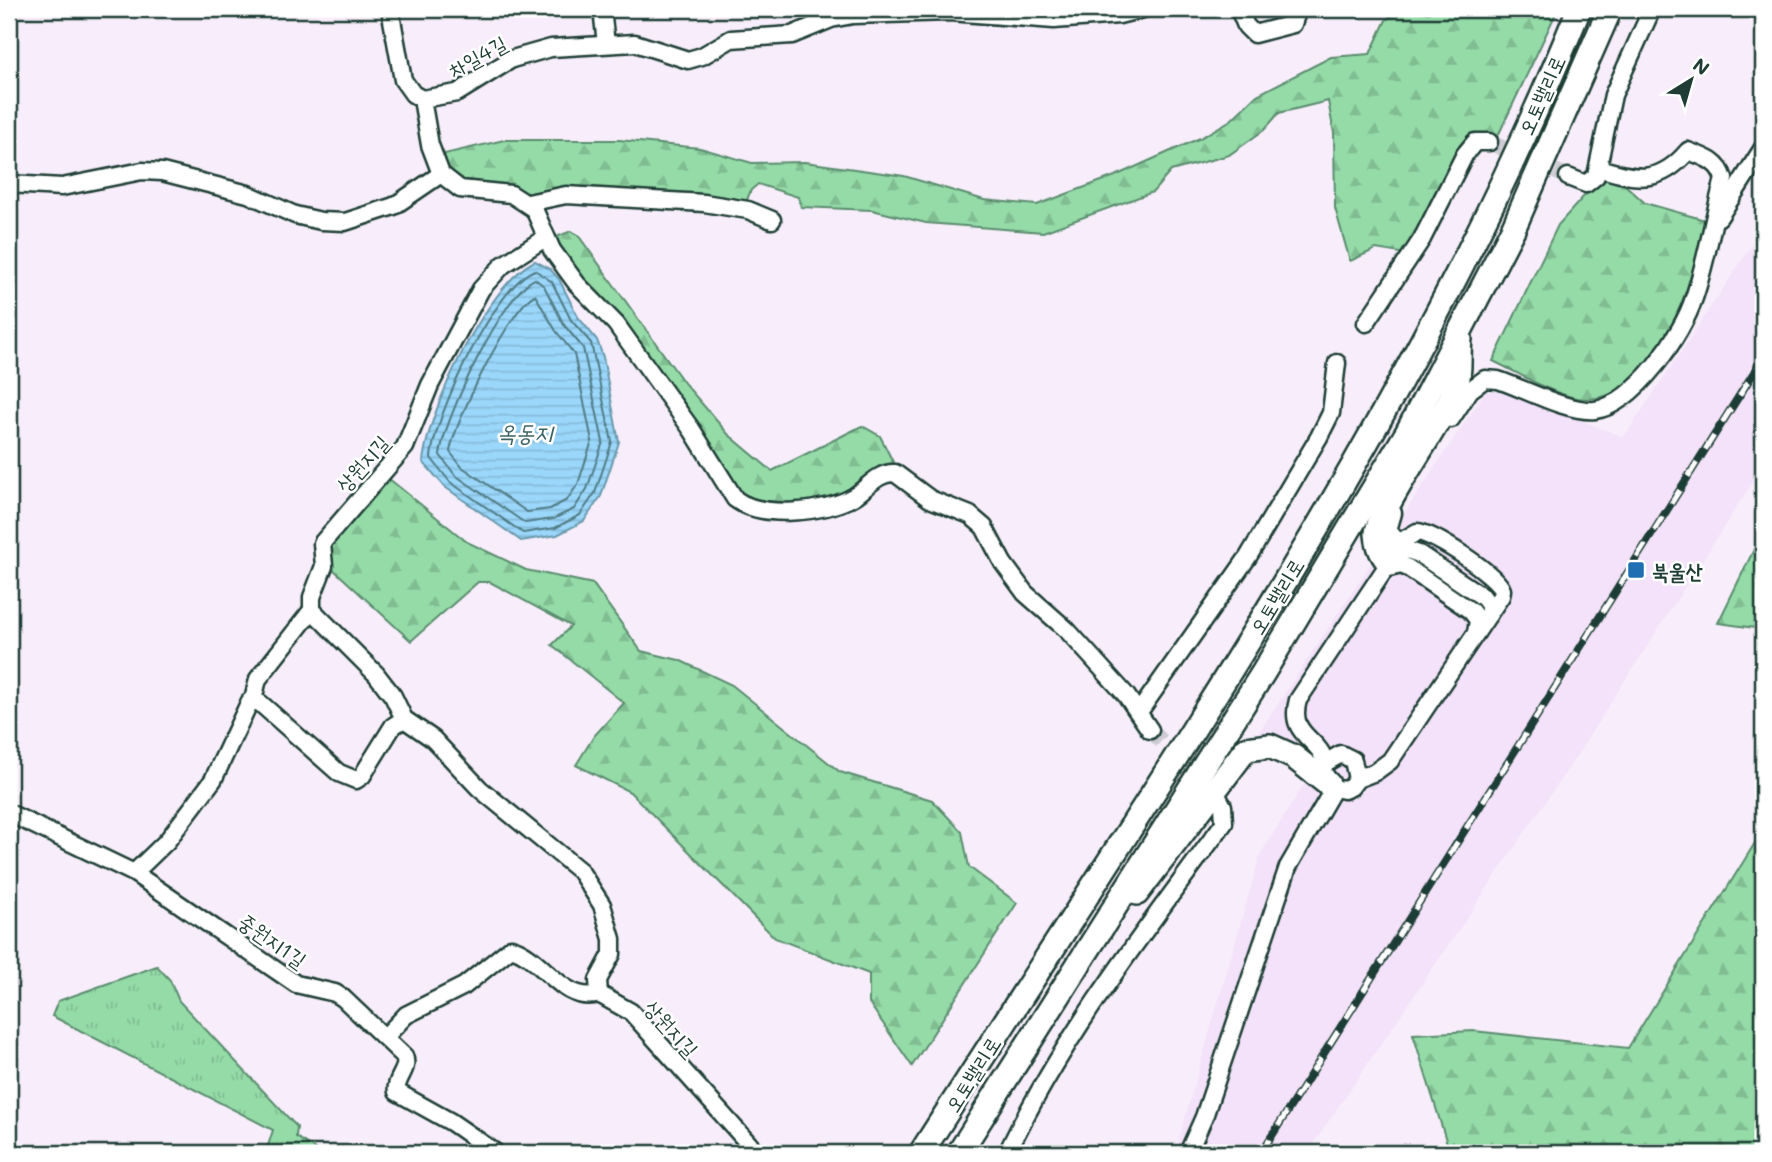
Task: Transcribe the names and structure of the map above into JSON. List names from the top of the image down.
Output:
{
  "streets": {
    "highway": ["오토밸리로"],
    "street": ["차일4길", "상원지길", "중원지1길"]
  },
  "crossings": [
    ["상원지길", "중원지1길"]
  ],
  "water": ["옥동지"],
  "places": {
    "transit": ["북울산"]
  },
  "north": "top right"
}
